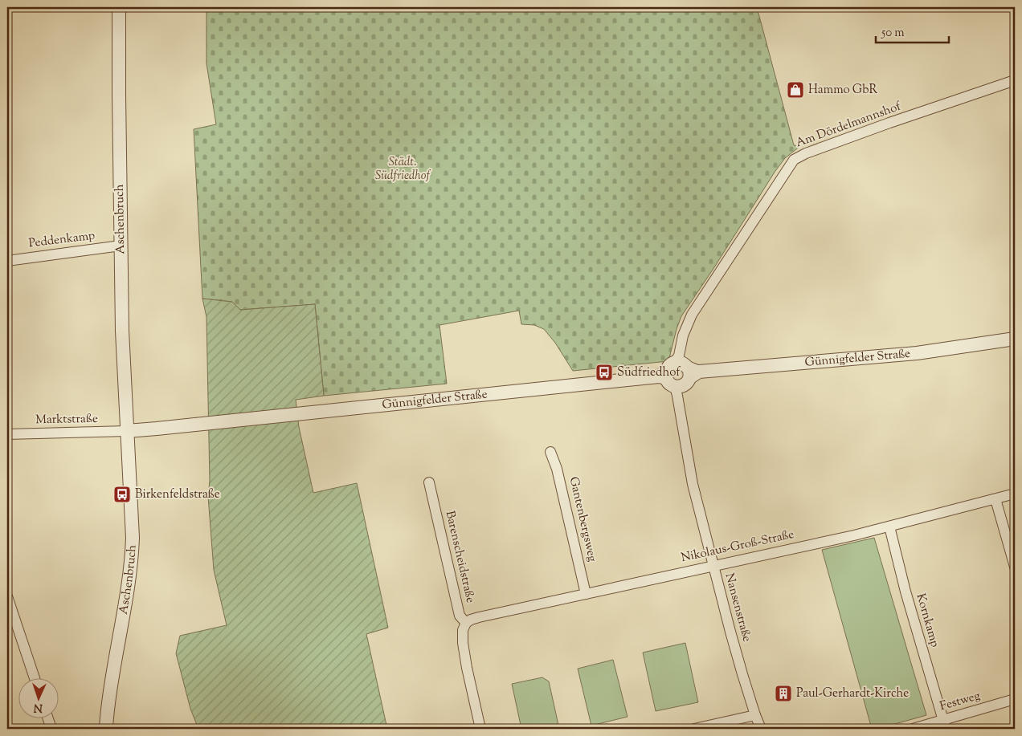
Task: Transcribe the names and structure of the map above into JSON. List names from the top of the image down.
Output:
{
  "streets": {
    "street": [
      "Am Dördelmannshof",
      "Aschenbruch",
      "Peddenkamp",
      "Günnigfelder Straße",
      "Marktstraße",
      "Gantenbergsweg",
      "Nikolaus-Groß-Straße",
      "Barenscheidstraße",
      "Nansenstraße",
      "Kornkamp",
      "Festweg"
    ]
  },
  "crossings": [
    ["Am Dördelmannshof", "Günnigfelder Straße"],
    ["Am Dördelmannshof", "Nansenstraße"],
    ["Aschenbruch", "Peddenkamp"],
    ["Aschenbruch", "Günnigfelder Straße"],
    ["Aschenbruch", "Marktstraße"],
    ["Günnigfelder Straße", "Marktstraße"],
    ["Günnigfelder Straße", "Nansenstraße"],
    ["Gantenbergsweg", "Nikolaus-Groß-Straße"],
    ["Nikolaus-Groß-Straße", "Barenscheidstraße"],
    ["Nikolaus-Groß-Straße", "Nansenstraße"],
    ["Nikolaus-Groß-Straße", "Kornkamp"],
    ["Kornkamp", "Festweg"]
  ],
  "parks": ["Städt. Südfriedhof"],
  "places": {
    "shop": ["Hammo GbR"],
    "bus stop": ["Südfriedhof", "Birkenfeldstraße"],
    "building": ["Paul-Gerhardt-Kirche"]
  },
  "scale_bar": "50 m",
  "north": "bottom"
}
